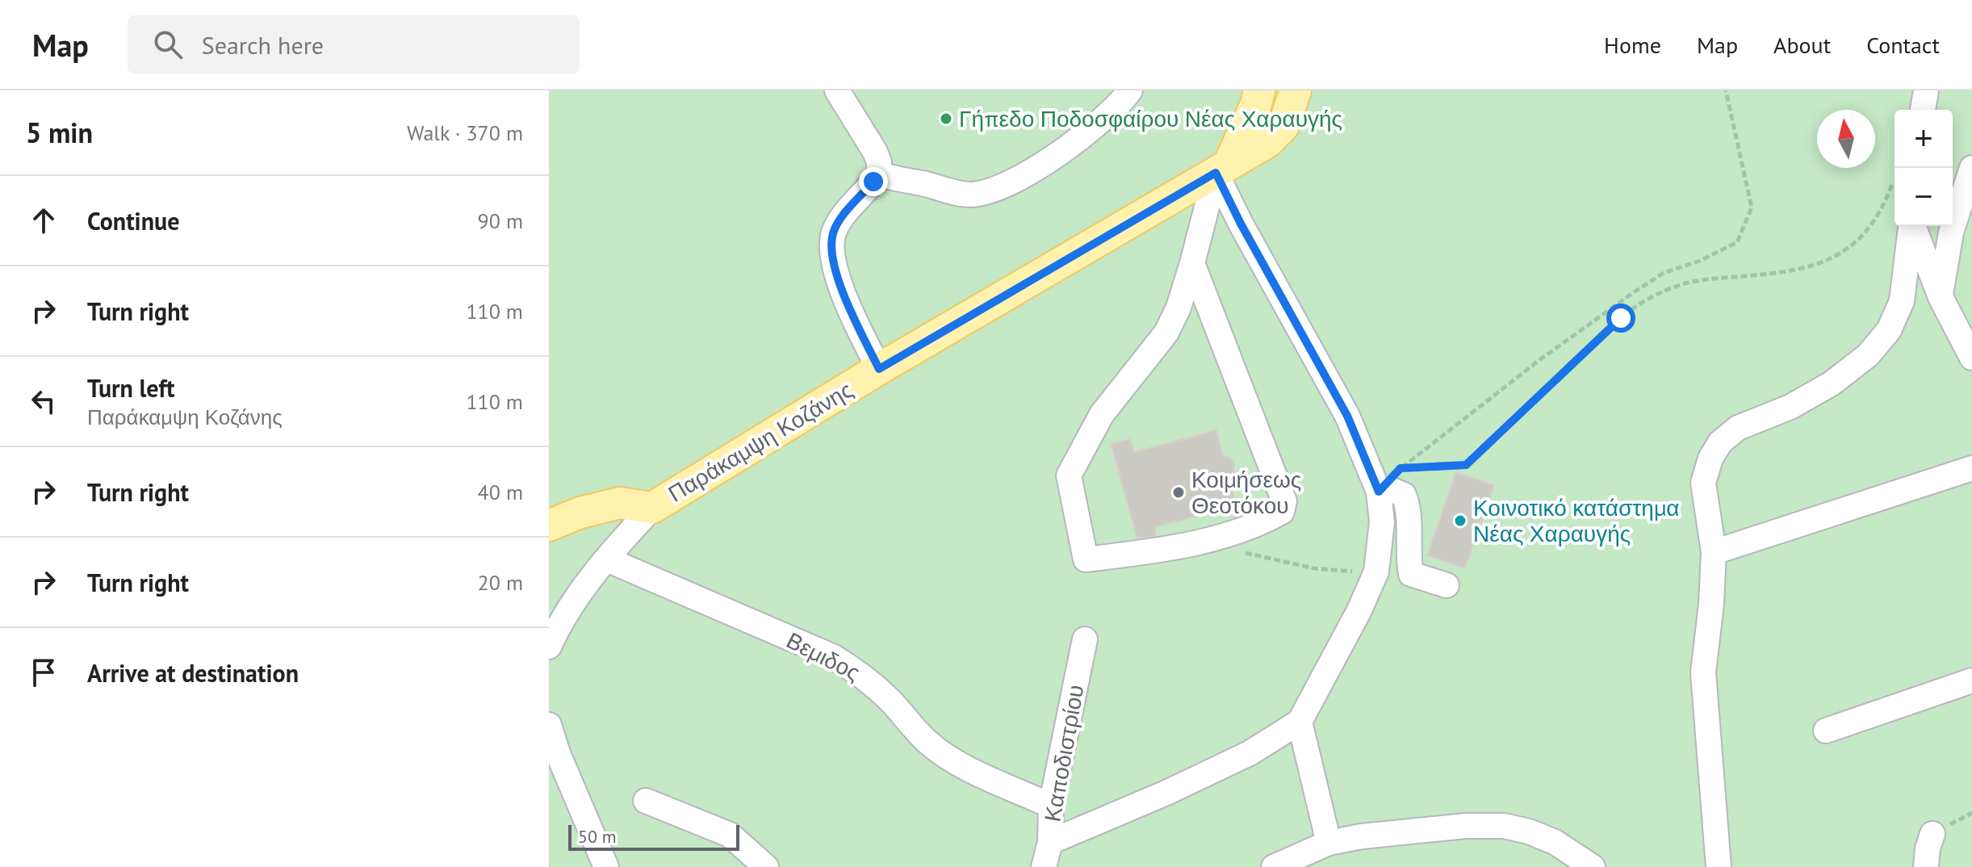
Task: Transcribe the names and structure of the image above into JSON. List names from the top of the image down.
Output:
{
  "streets": {
    "main road": ["Παράκαμψη Κοζάνης"],
    "street": ["Βεμιδος", "Καποδιστρίου"]
  },
  "crossings": [
    ["Βεμιδος", "Καποδιστρίου"]
  ],
  "places": ["Γήπεδο Ποδοσφαίρου Νέας Χαραυγής", "Κοιμήσεως Θεοτόκου", "Κοινοτικό κατάστημα Νέας Χαραυγής"],
  "scale_bar": "50 m",
  "north": "top",
  "page": {
    "header": "Map",
    "search": "Search here",
    "nav": [
      "Home",
      "Map",
      "About",
      "Contact"
    ],
    "heading": ["5 min", "Walk · 370 m"],
    "map_buttons": ["+", "−"],
    "list": [
      ["Continue", "90 m"],
      ["Turn right", "110 m"],
      ["Turn left", "Παράκαμψη Κοζάνης", "110 m"],
      ["Turn right", "40 m"],
      ["Turn right", "20 m"],
      "Arrive at destination"
    ],
    "scale": "50 m"
  }
}
